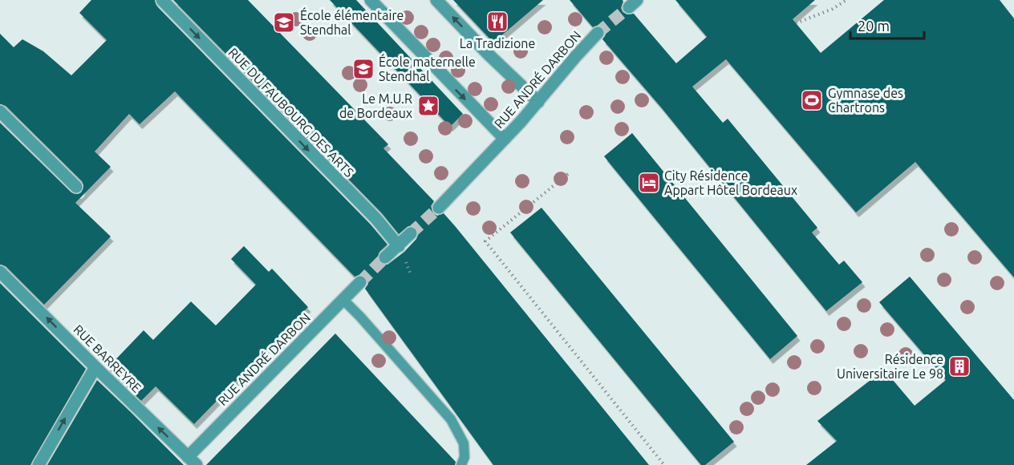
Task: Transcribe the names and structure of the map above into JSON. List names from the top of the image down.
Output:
{
  "streets": {
    "street": ["RUE ANDRÉ DARBON", "RUE DU FAUBOURG DES ARTS", "RUE BARREYRE"]
  },
  "crossings": [
    ["RUE ANDRÉ DARBON", "RUE BARREYRE"]
  ],
  "one_way": ["RUE DU FAUBOURG DES ARTS", "RUE BARREYRE"],
  "places": {
    "restaurant": ["La Tradizione"],
    "school or university": ["École élémentaire Stendhal", "École maternelle Stendhal"],
    "sports": ["Gymnase des Chartrons"],
    "place": ["Le M.U.R de Bordeaux"],
    "hotel": ["City Résidence Appart Hôtel Bordeaux"],
    "building": ["Résidence Universitaire Le 98"]
  },
  "scale_bar": "20 m"
}
